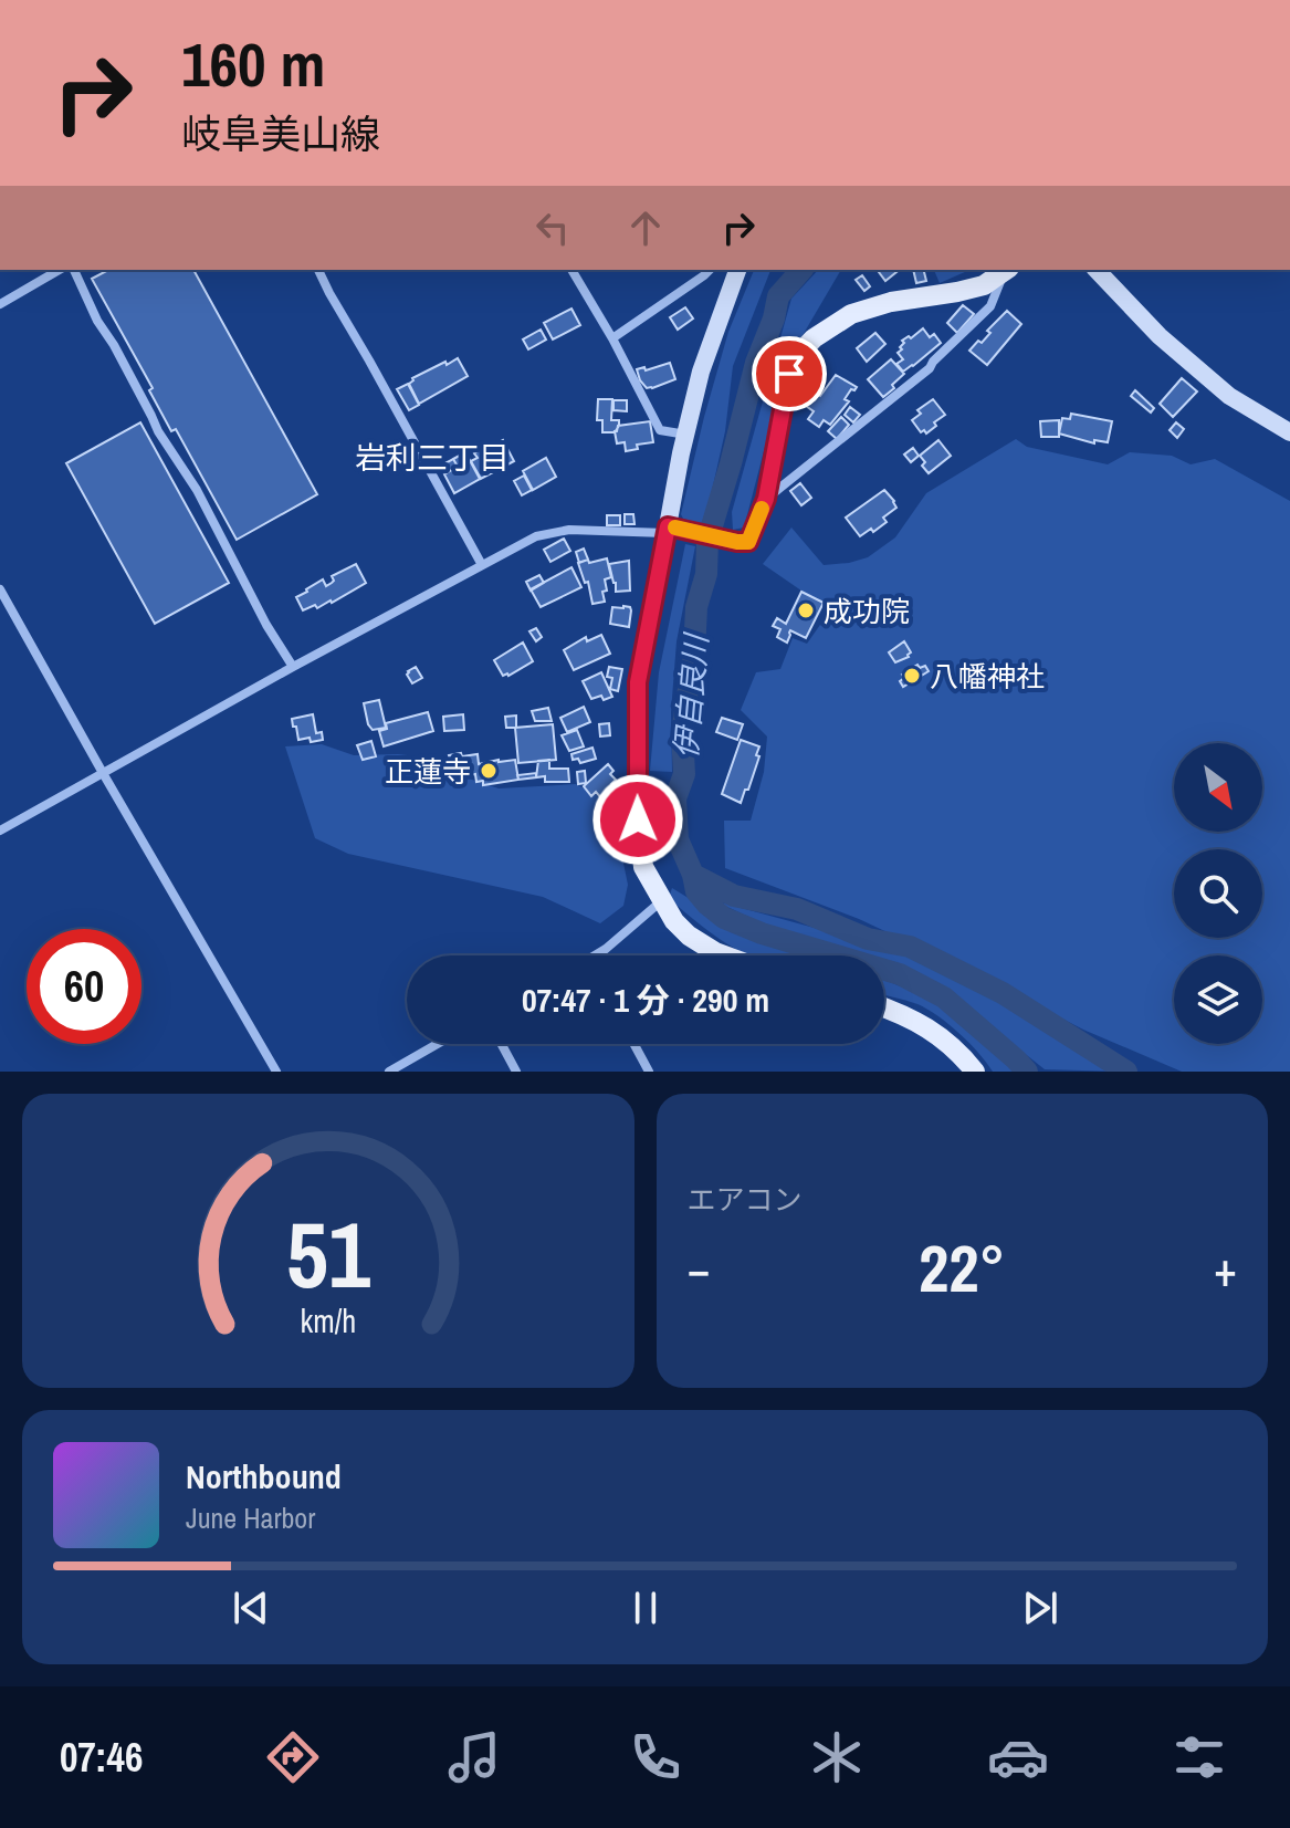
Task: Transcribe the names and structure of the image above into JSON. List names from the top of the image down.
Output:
{
  "districts": ["岩利三丁目"],
  "water": ["伊自良川"],
  "places": ["成功院", "八幡神社", "正蓮寺"],
  "north": "bottom right",
  "page": {
    "turn": ["160 m", "岐阜美山線"],
    "limit": "60",
    "trip": "07:47 · 1 分 · 290 m",
    "tile": "エアコン",
    "heat": ["−", "22°", "+"],
    "song": ["Northbound", "June Harbor"],
    "tabs": "07:46",
    "gauge": ["51", "km/h"]
  }
}
